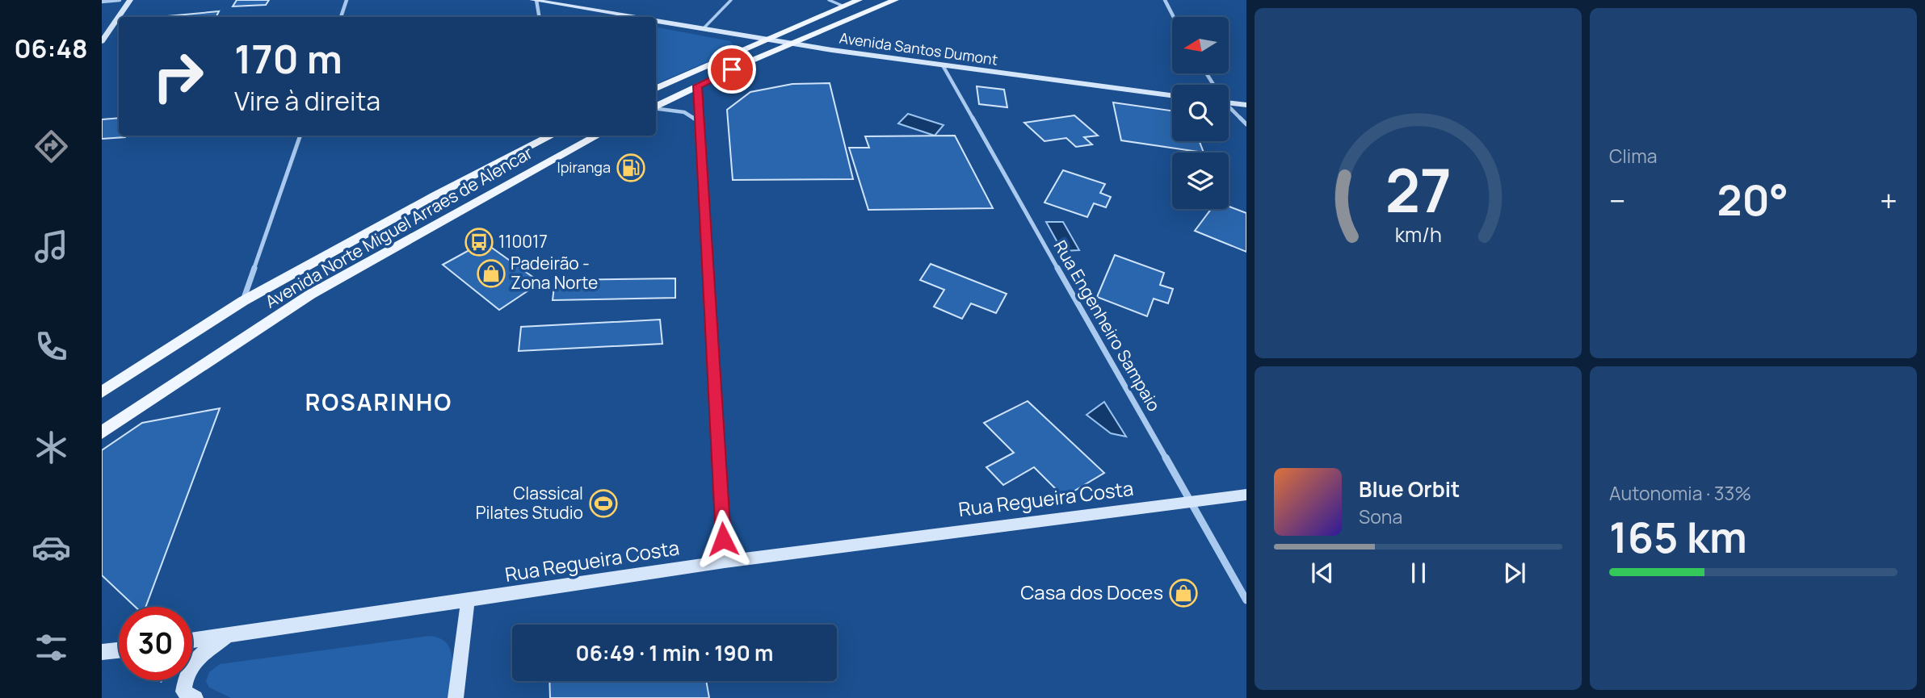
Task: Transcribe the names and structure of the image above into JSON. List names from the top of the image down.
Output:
{
  "streets": {
    "main road": ["Avenida Norte Miguel Arraes de Alencar"],
    "street": ["Avenida Santos Dumont", "Rua Engenheiro Sampaio", "Rua Regueira Costa"]
  },
  "crossings": [
    ["Avenida Santos Dumont", "Rua Engenheiro Sampaio"],
    ["Rua Engenheiro Sampaio", "Rua Regueira Costa"]
  ],
  "districts": ["ROSARINHO"],
  "places": {
    "fuel station": ["Ipiranga"],
    "bus stop": ["110017"],
    "shop": ["Padeirão - Zona Norte", "Casa dos Doces"],
    "sports": ["Classical Pilates Studio"]
  },
  "north": "left",
  "page": {
    "tabs": "06:48",
    "tile": [
      "Clima",
      ["Autonomia · 33%", "165 km"]
    ],
    "turn": ["170 m", "Vire à direita"],
    "heat": ["−", "20°", "+"],
    "song": ["Blue Orbit", "Sona"],
    "limit": "30",
    "trip": "06:49 · 1 min · 190 m",
    "gauge": ["27", "km/h"]
  }
}
